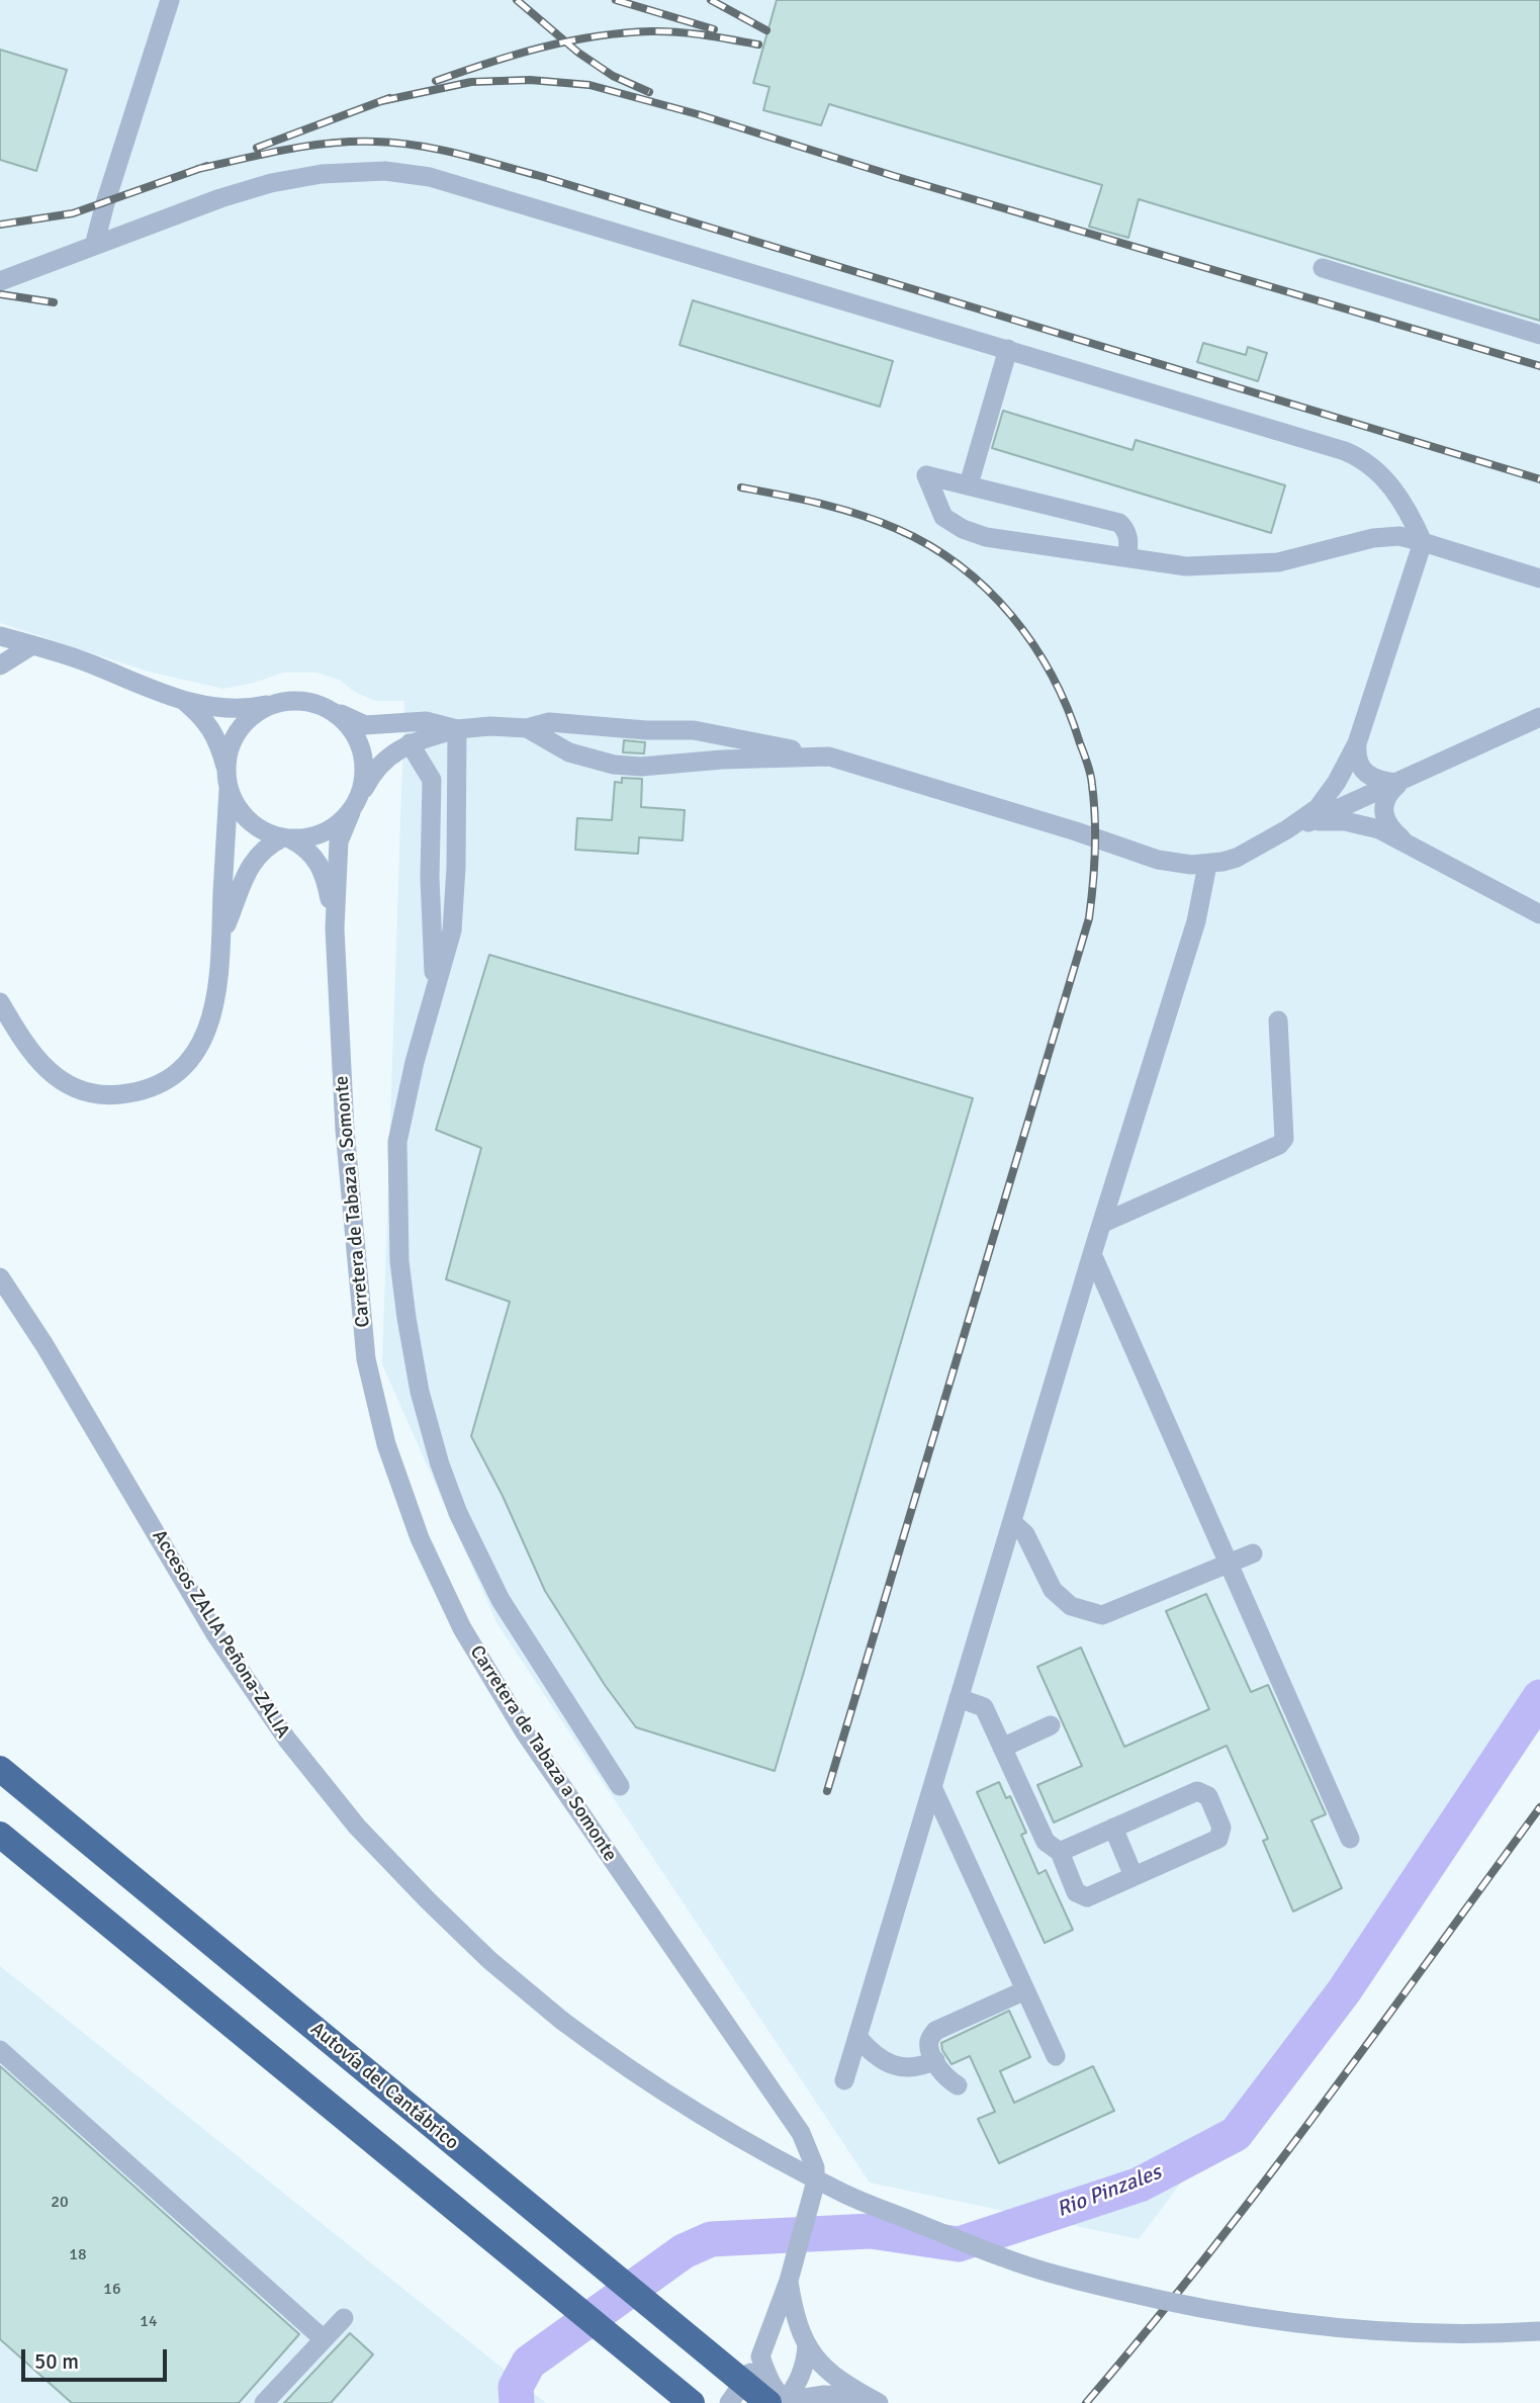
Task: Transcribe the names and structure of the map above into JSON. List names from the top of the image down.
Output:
{
  "streets": {
    "highway": ["Autovía del Cantábrico"],
    "street": ["Carretera de Tabaza a Somonte", "Accesos ZALIA Peñona-ZALIA"]
  },
  "water": ["Rio Pinzales"],
  "house_numbers": [
    "20",
    "18",
    "16",
    "14"
  ],
  "scale_bar": "50 m"
}
